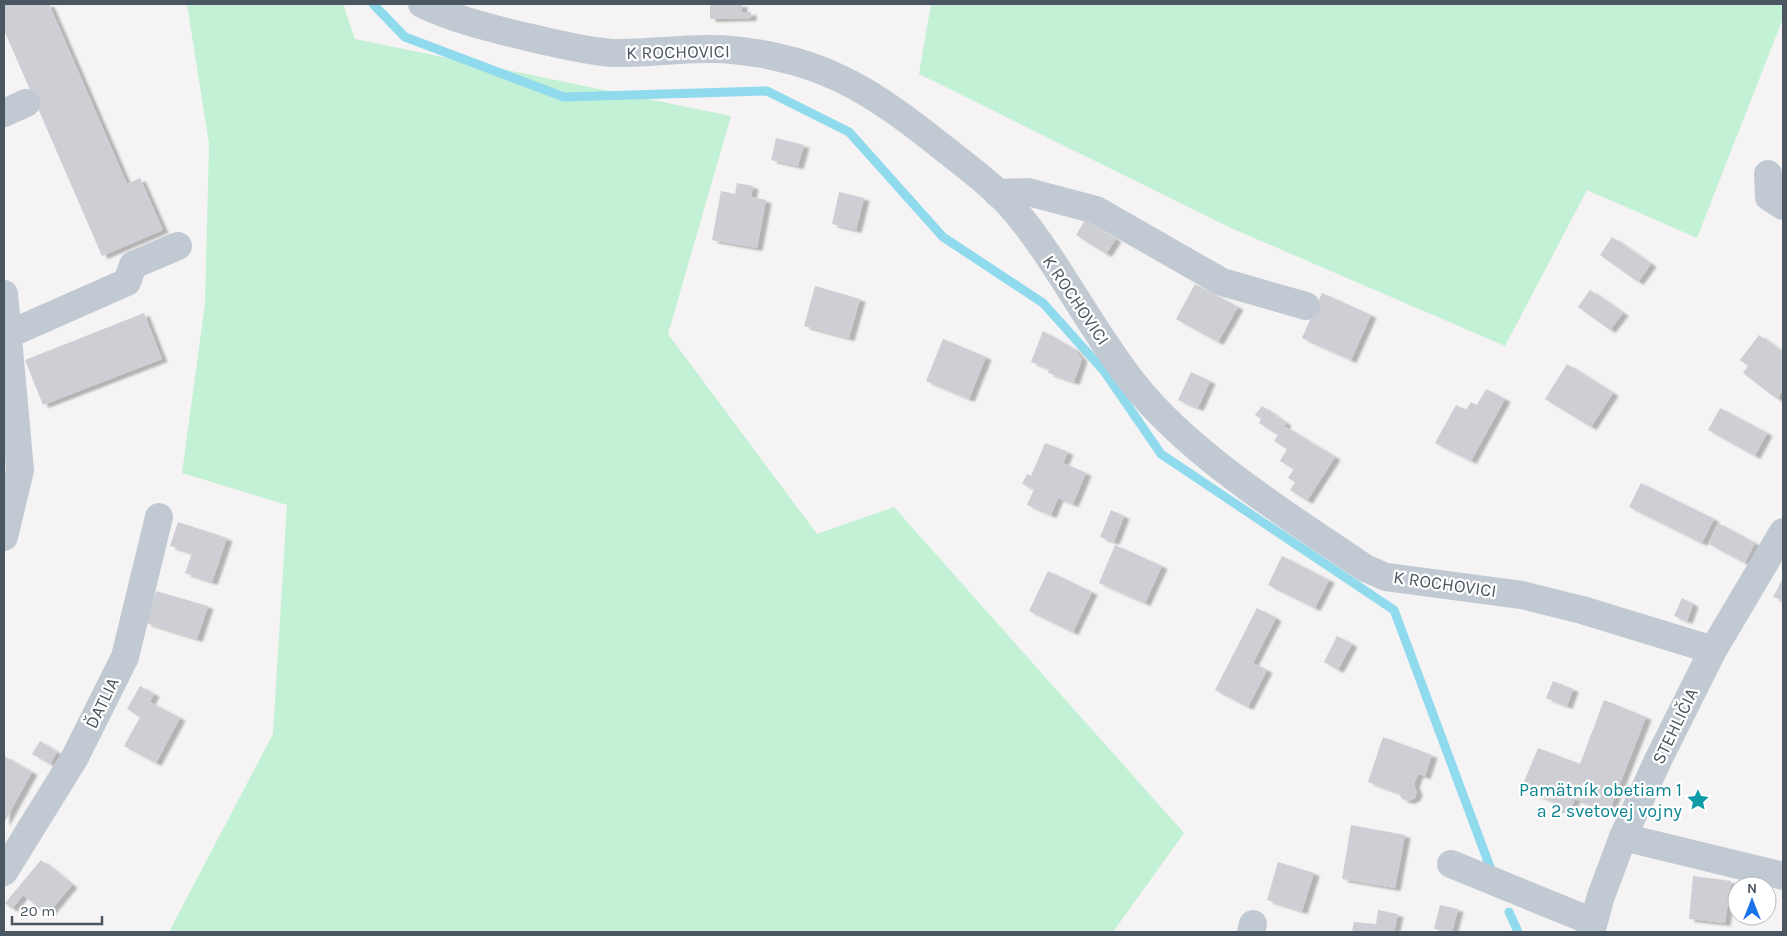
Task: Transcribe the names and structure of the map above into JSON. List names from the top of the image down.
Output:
{
  "streets": {
    "street": ["K ROCHOVICI", "ĎATLIA", "STEHLIČIA"]
  },
  "crossings": [
    ["K ROCHOVICI", "STEHLIČIA"]
  ],
  "places": {
    "place": ["Pamätník obetiam 1 a 2 svetovej vojny"]
  },
  "scale_bar": "20 m",
  "north": "top"
}
